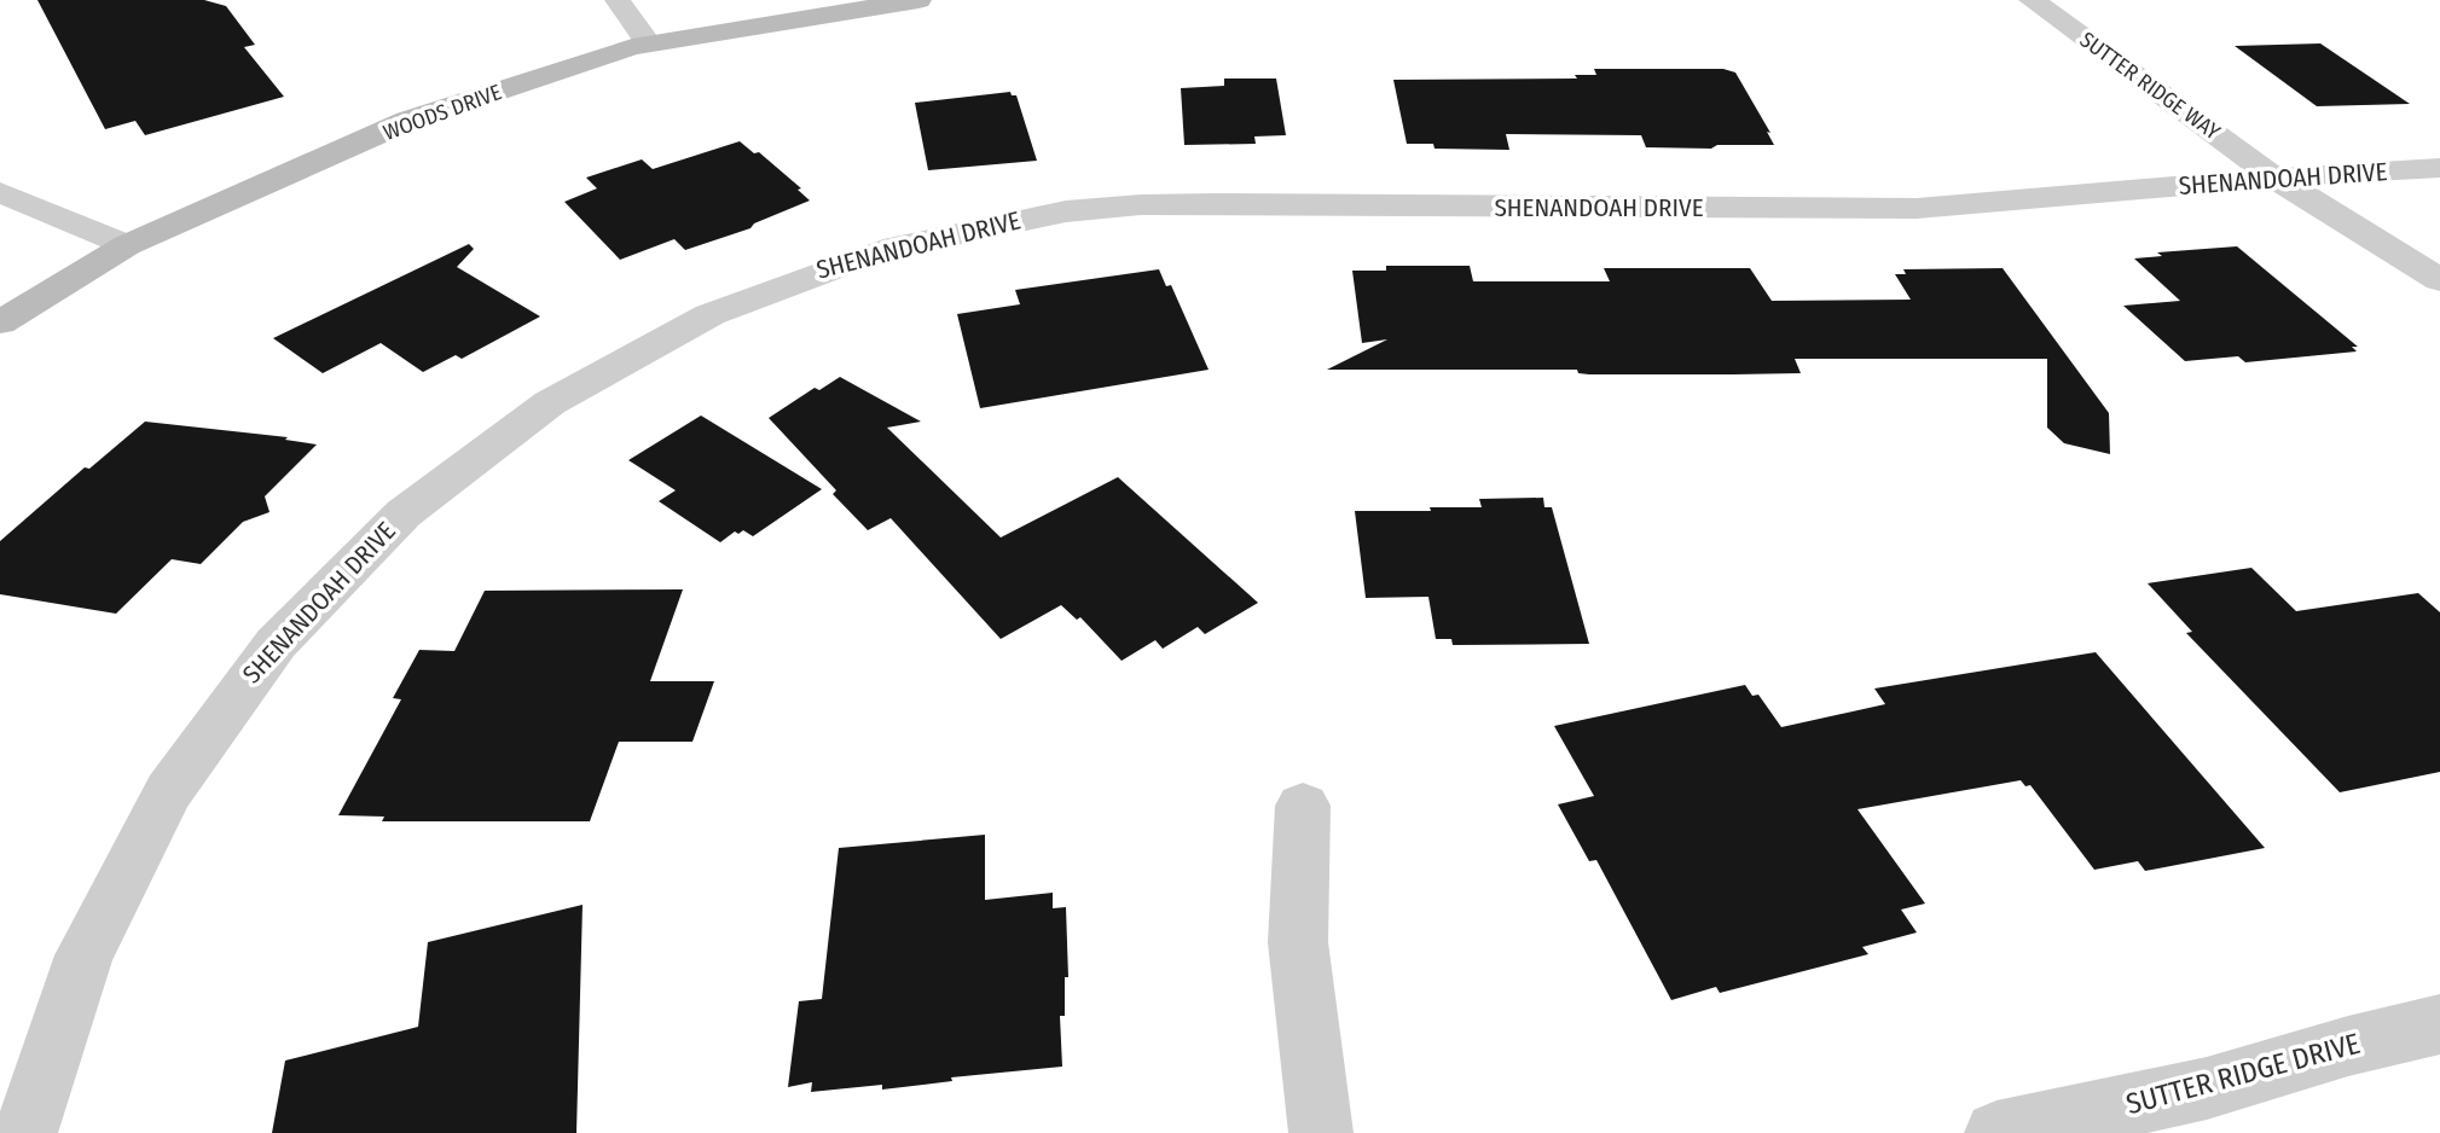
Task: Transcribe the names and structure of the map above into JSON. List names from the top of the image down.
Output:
{
  "streets": {
    "street": [
      "SUTTER RIDGE WAY",
      "WOODS DRIVE",
      "SHENANDOAH DRIVE",
      "SUTTER RIDGE DRIVE"
    ]
  },
  "crossings": [
    ["SUTTER RIDGE WAY", "SHENANDOAH DRIVE"]
  ]
}
